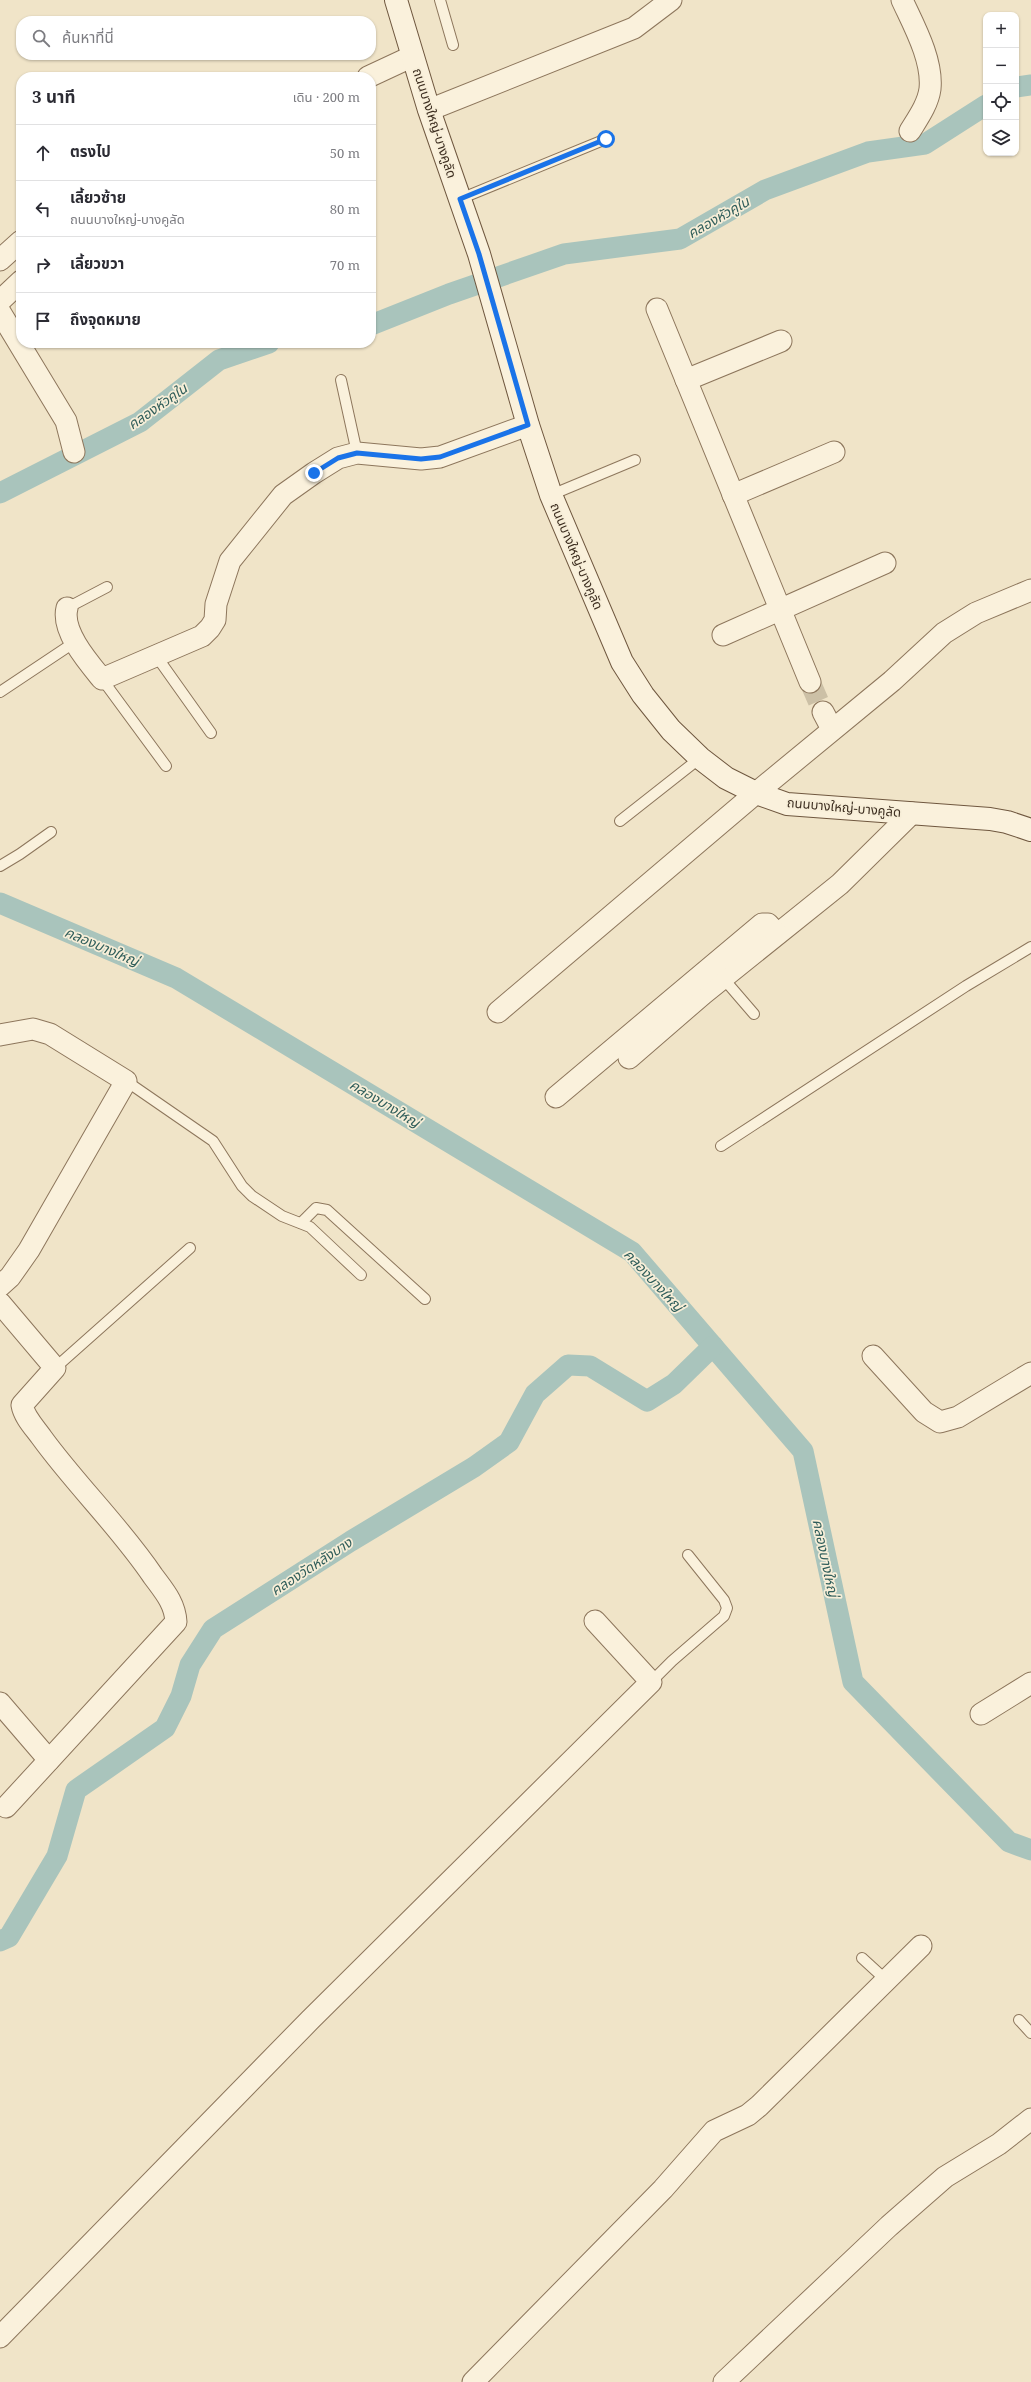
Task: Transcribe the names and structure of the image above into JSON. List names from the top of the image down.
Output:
{
  "streets": {
    "street": ["ถนนบางใหญ่-บางคูลัด"]
  },
  "water": ["คลองหัวคูใน", "คลองบางใหญ่", "คลองวัดหลังบาง"],
  "page": {
    "map_buttons": ["+", "−"],
    "search": "ค้นหาที่นี่",
    "heading": ["3 นาที", "เดิน · 200 m"],
    "list": [
      ["ตรงไป", "50 m"],
      ["เลี้ยวซ้าย", "ถนนบางใหญ่-บางคูลัด", "80 m"],
      ["เลี้ยวขวา", "70 m"],
      "ถึงจุดหมาย"
    ]
  }
}
